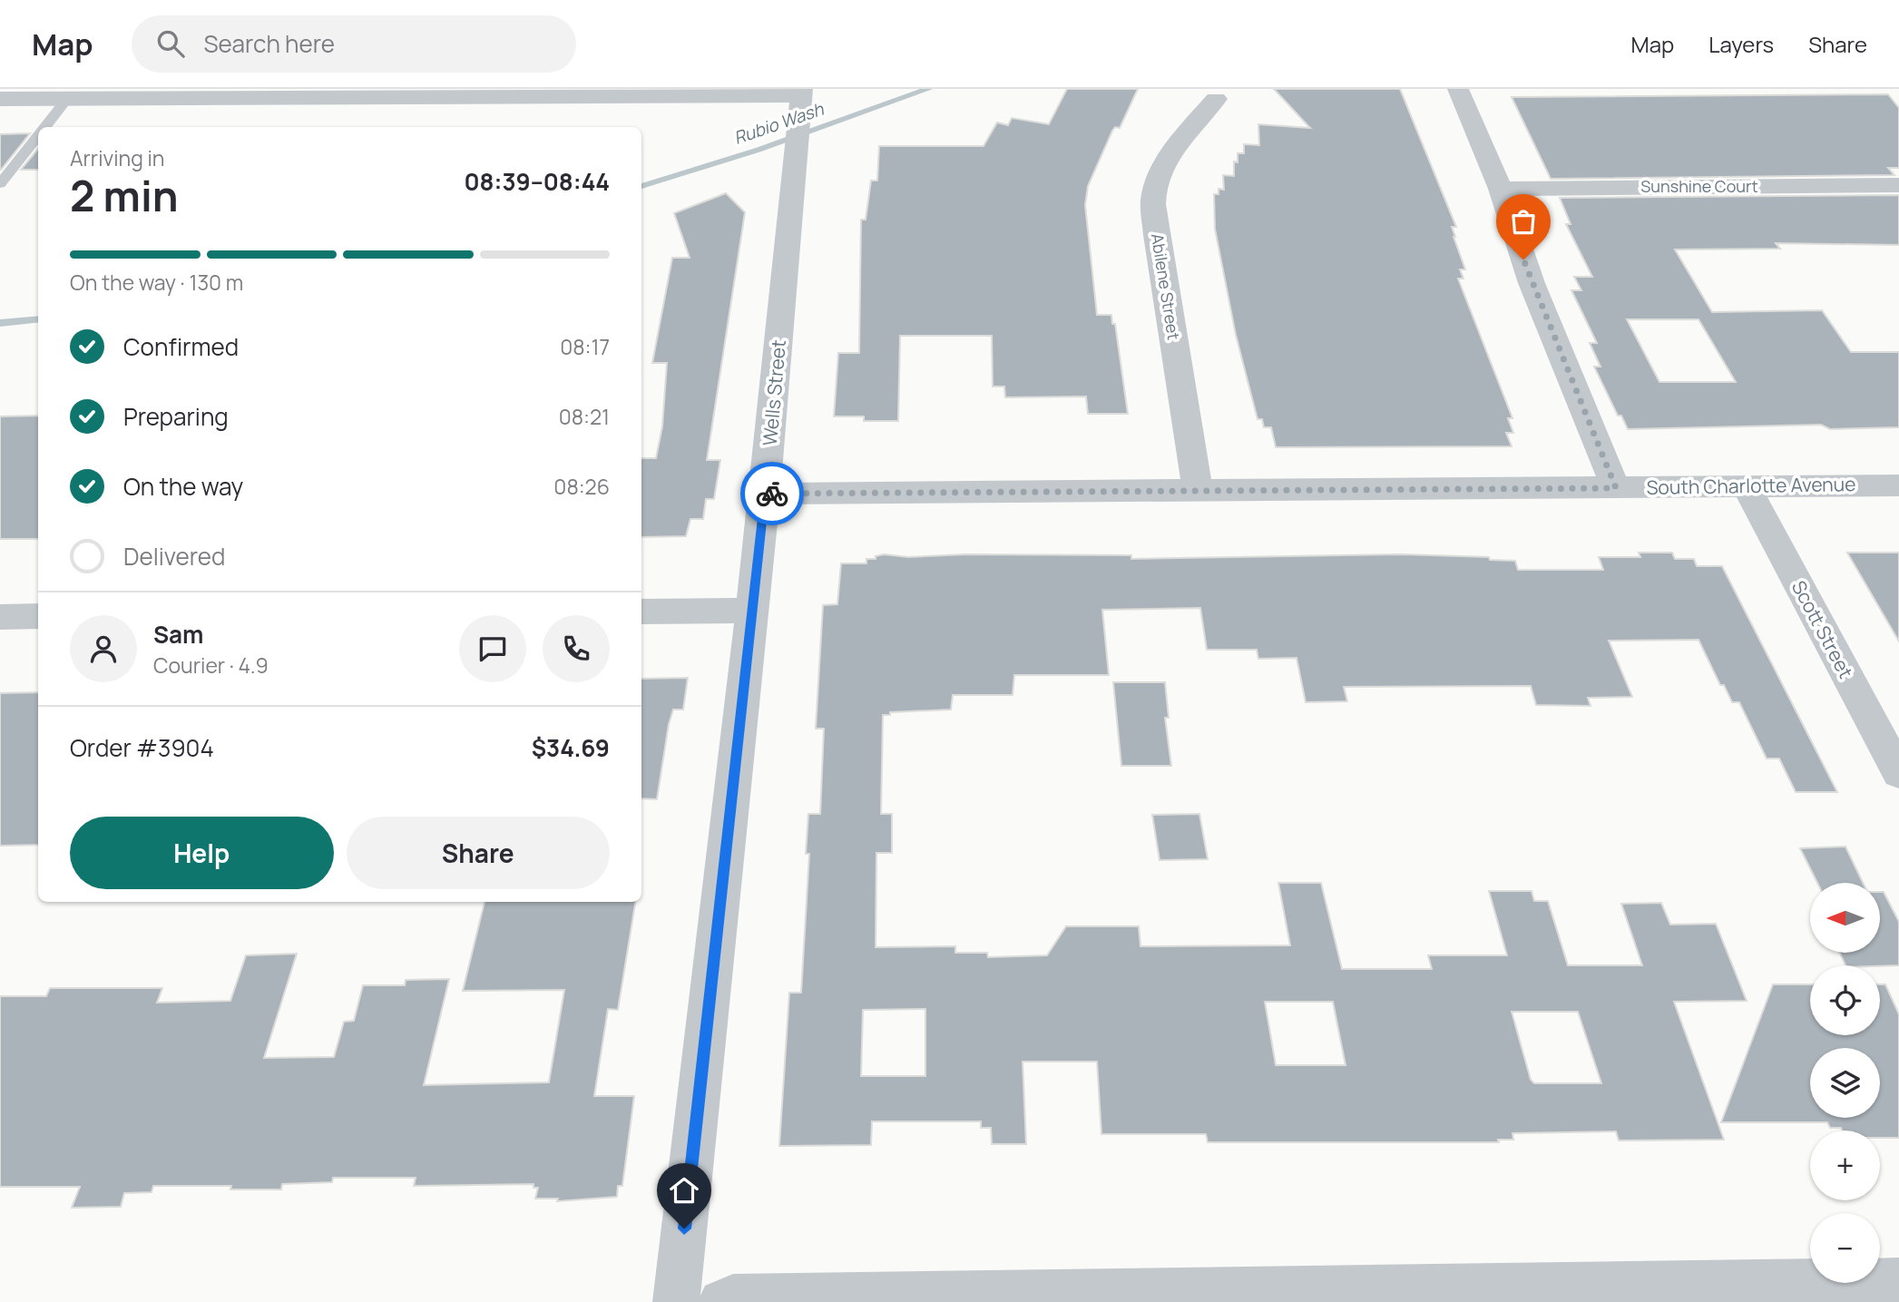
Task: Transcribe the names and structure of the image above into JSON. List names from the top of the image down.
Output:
{
  "streets": {
    "street": [
      "Sunshine Court",
      "Abilene Street",
      "Wells Street",
      "South Charlotte Avenue",
      "Scott Street"
    ]
  },
  "crossings": [
    ["Abilene Street", "South Charlotte Avenue"],
    ["Wells Street", "South Charlotte Avenue"],
    ["South Charlotte Avenue", "Scott Street"]
  ],
  "water": ["Rubio Wash"],
  "north": "left",
  "page": {
    "header": "Map",
    "search": "Search here",
    "nav": ["Map", "Layers", "Share"],
    "heading": ["2 min", "Arriving in", "08:39–08:44"],
    "panel": [
      "Sam",
      "Courier · 4.9",
      "Order #3904",
      "$34.69"
    ],
    "bar": "On the way · 130 m",
    "list": [
      ["Confirmed", "08:17"],
      ["Preparing", "08:21"],
      ["On the way", "08:26"],
      "Delivered"
    ],
    "buttons": ["Help", "Share"],
    "map_buttons": ["+", "−"]
  }
}
